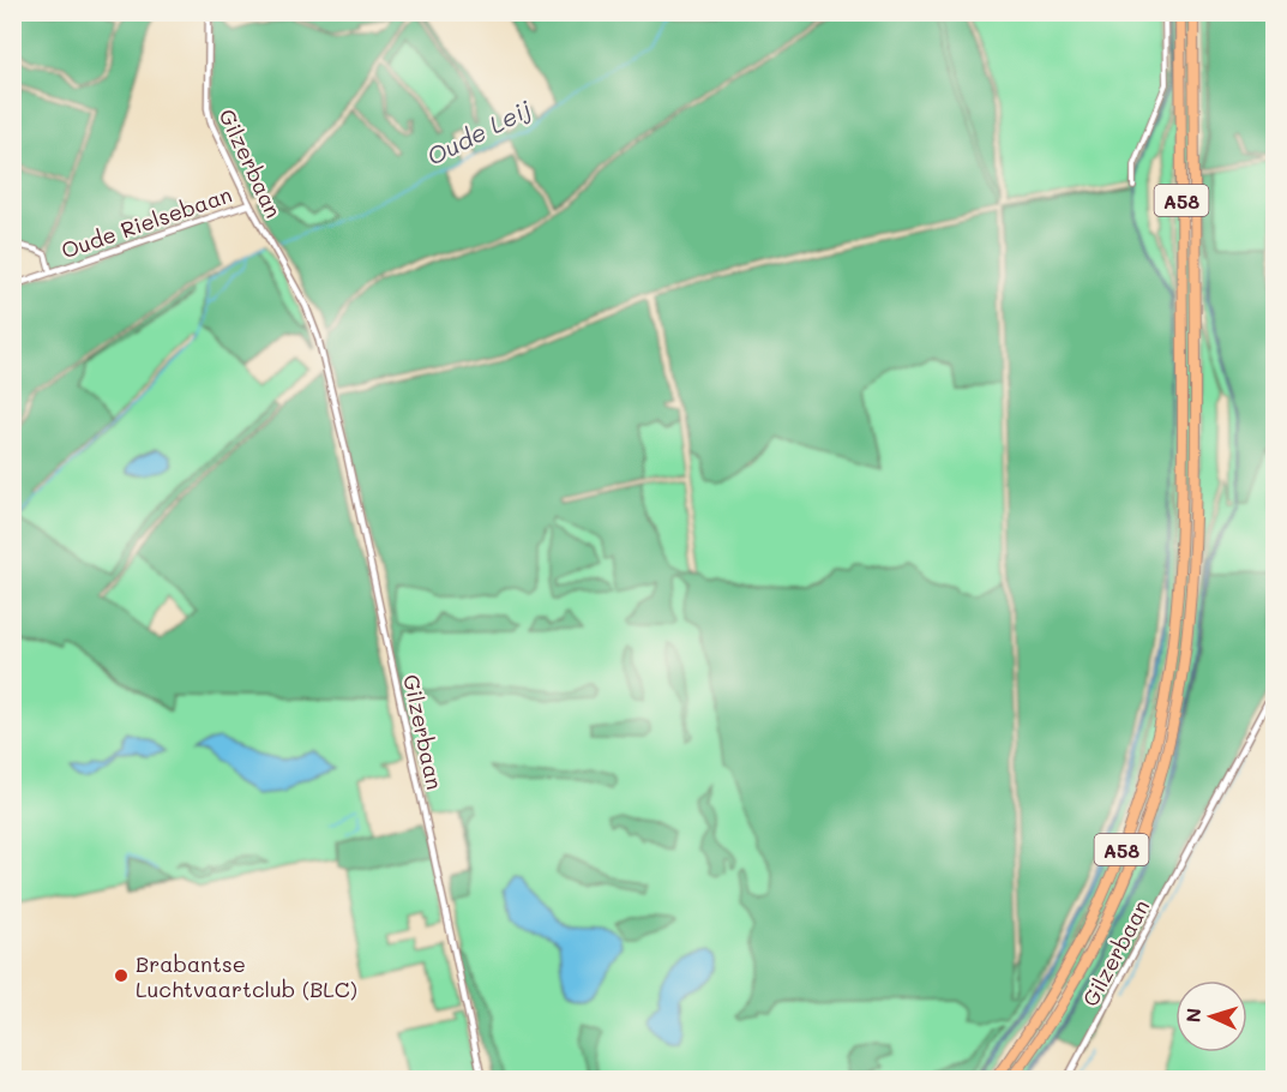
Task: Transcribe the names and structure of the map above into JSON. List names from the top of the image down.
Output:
{
  "streets": {
    "highway": ["A58"],
    "street": ["Gilzerbaan", "Oude Rielsebaan"]
  },
  "crossings": [
    ["Gilzerbaan", "Oude Rielsebaan"]
  ],
  "water": ["Oude Leij"],
  "places": ["Brabantse Luchtvaartclub (BLC)"],
  "north": "left"
}
